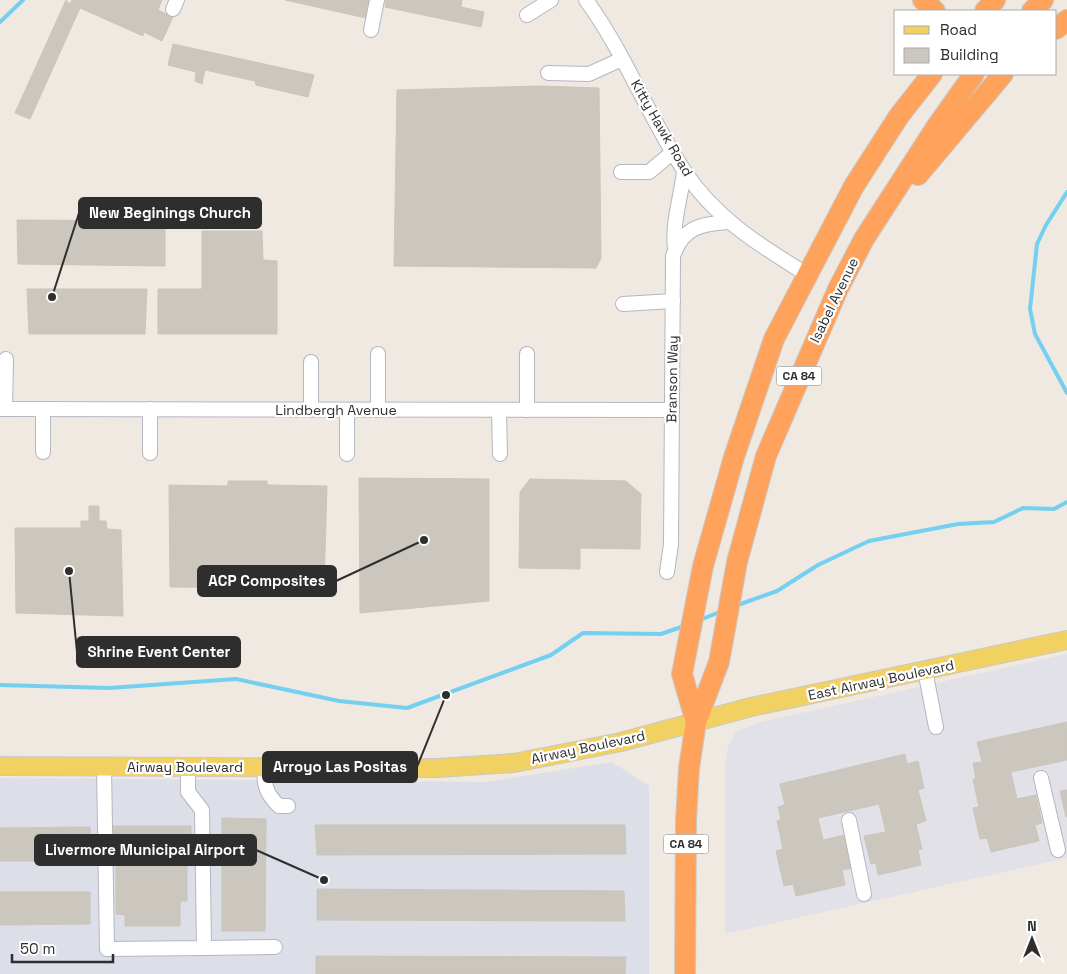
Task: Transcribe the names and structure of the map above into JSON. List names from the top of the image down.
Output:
{
  "streets": {
    "highway": ["Isabel Avenue", "CA 84"],
    "main road": ["East Airway Boulevard", "Airway Boulevard"],
    "street": ["Kitty Hawk Road", "Branson Way", "Lindbergh Avenue"]
  },
  "crossings": [
    ["Kitty Hawk Road", "Isabel Avenue"],
    ["Kitty Hawk Road", "Branson Way"],
    ["Isabel Avenue", "East Airway Boulevard"],
    ["Isabel Avenue", "Airway Boulevard"],
    ["Branson Way", "Lindbergh Avenue"],
    ["East Airway Boulevard", "Airway Boulevard"]
  ],
  "places": [
    "New Beginings Church",
    "ACP Composites",
    "Shrine Event Center",
    "Arroyo Las Positas",
    "Livermore Municipal Airport"
  ],
  "legend": ["Road", "Building"],
  "scale_bar": "50 m",
  "north": "top"
}
